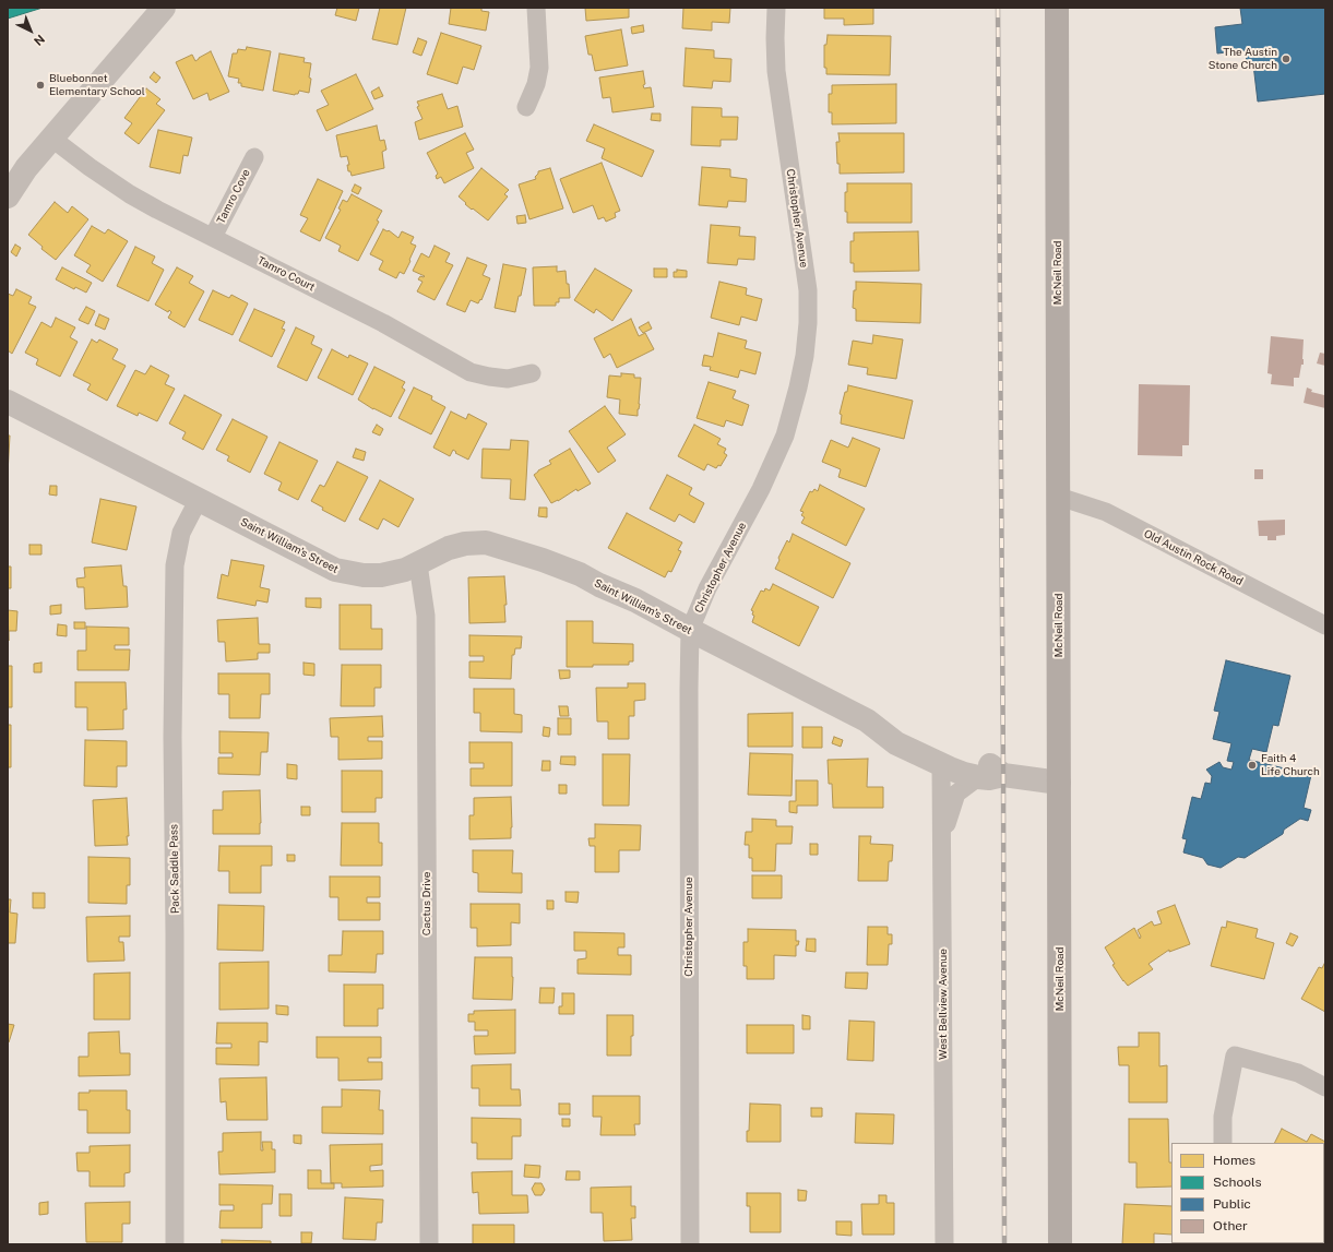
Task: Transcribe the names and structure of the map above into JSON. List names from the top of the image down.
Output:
{
  "streets": {
    "main road": ["McNeil Road"],
    "street": [
      "Tamro Cove",
      "Christopher Avenue",
      "Tamro Court",
      "Saint William's Street",
      "Old Austin Rock Road",
      "Pack Saddle Pass",
      "Cactus Drive",
      "West Bellview Avenue"
    ]
  },
  "crossings": [
    ["Tamro Cove", "Tamro Court"],
    ["Christopher Avenue", "Saint William's Street"],
    ["McNeil Road", "Saint William's Street"],
    ["McNeil Road", "Old Austin Rock Road"],
    ["Saint William's Street", "Pack Saddle Pass"],
    ["Saint William's Street", "Cactus Drive"],
    ["Saint William's Street", "West Bellview Avenue"]
  ],
  "places": ["The Austin Stone Church", "Bluebonnet Elementary School", "Faith 4 Life Church"],
  "legend": [
    "Homes",
    "Schools",
    "Public",
    "Other"
  ],
  "north": "bottom right"
}
